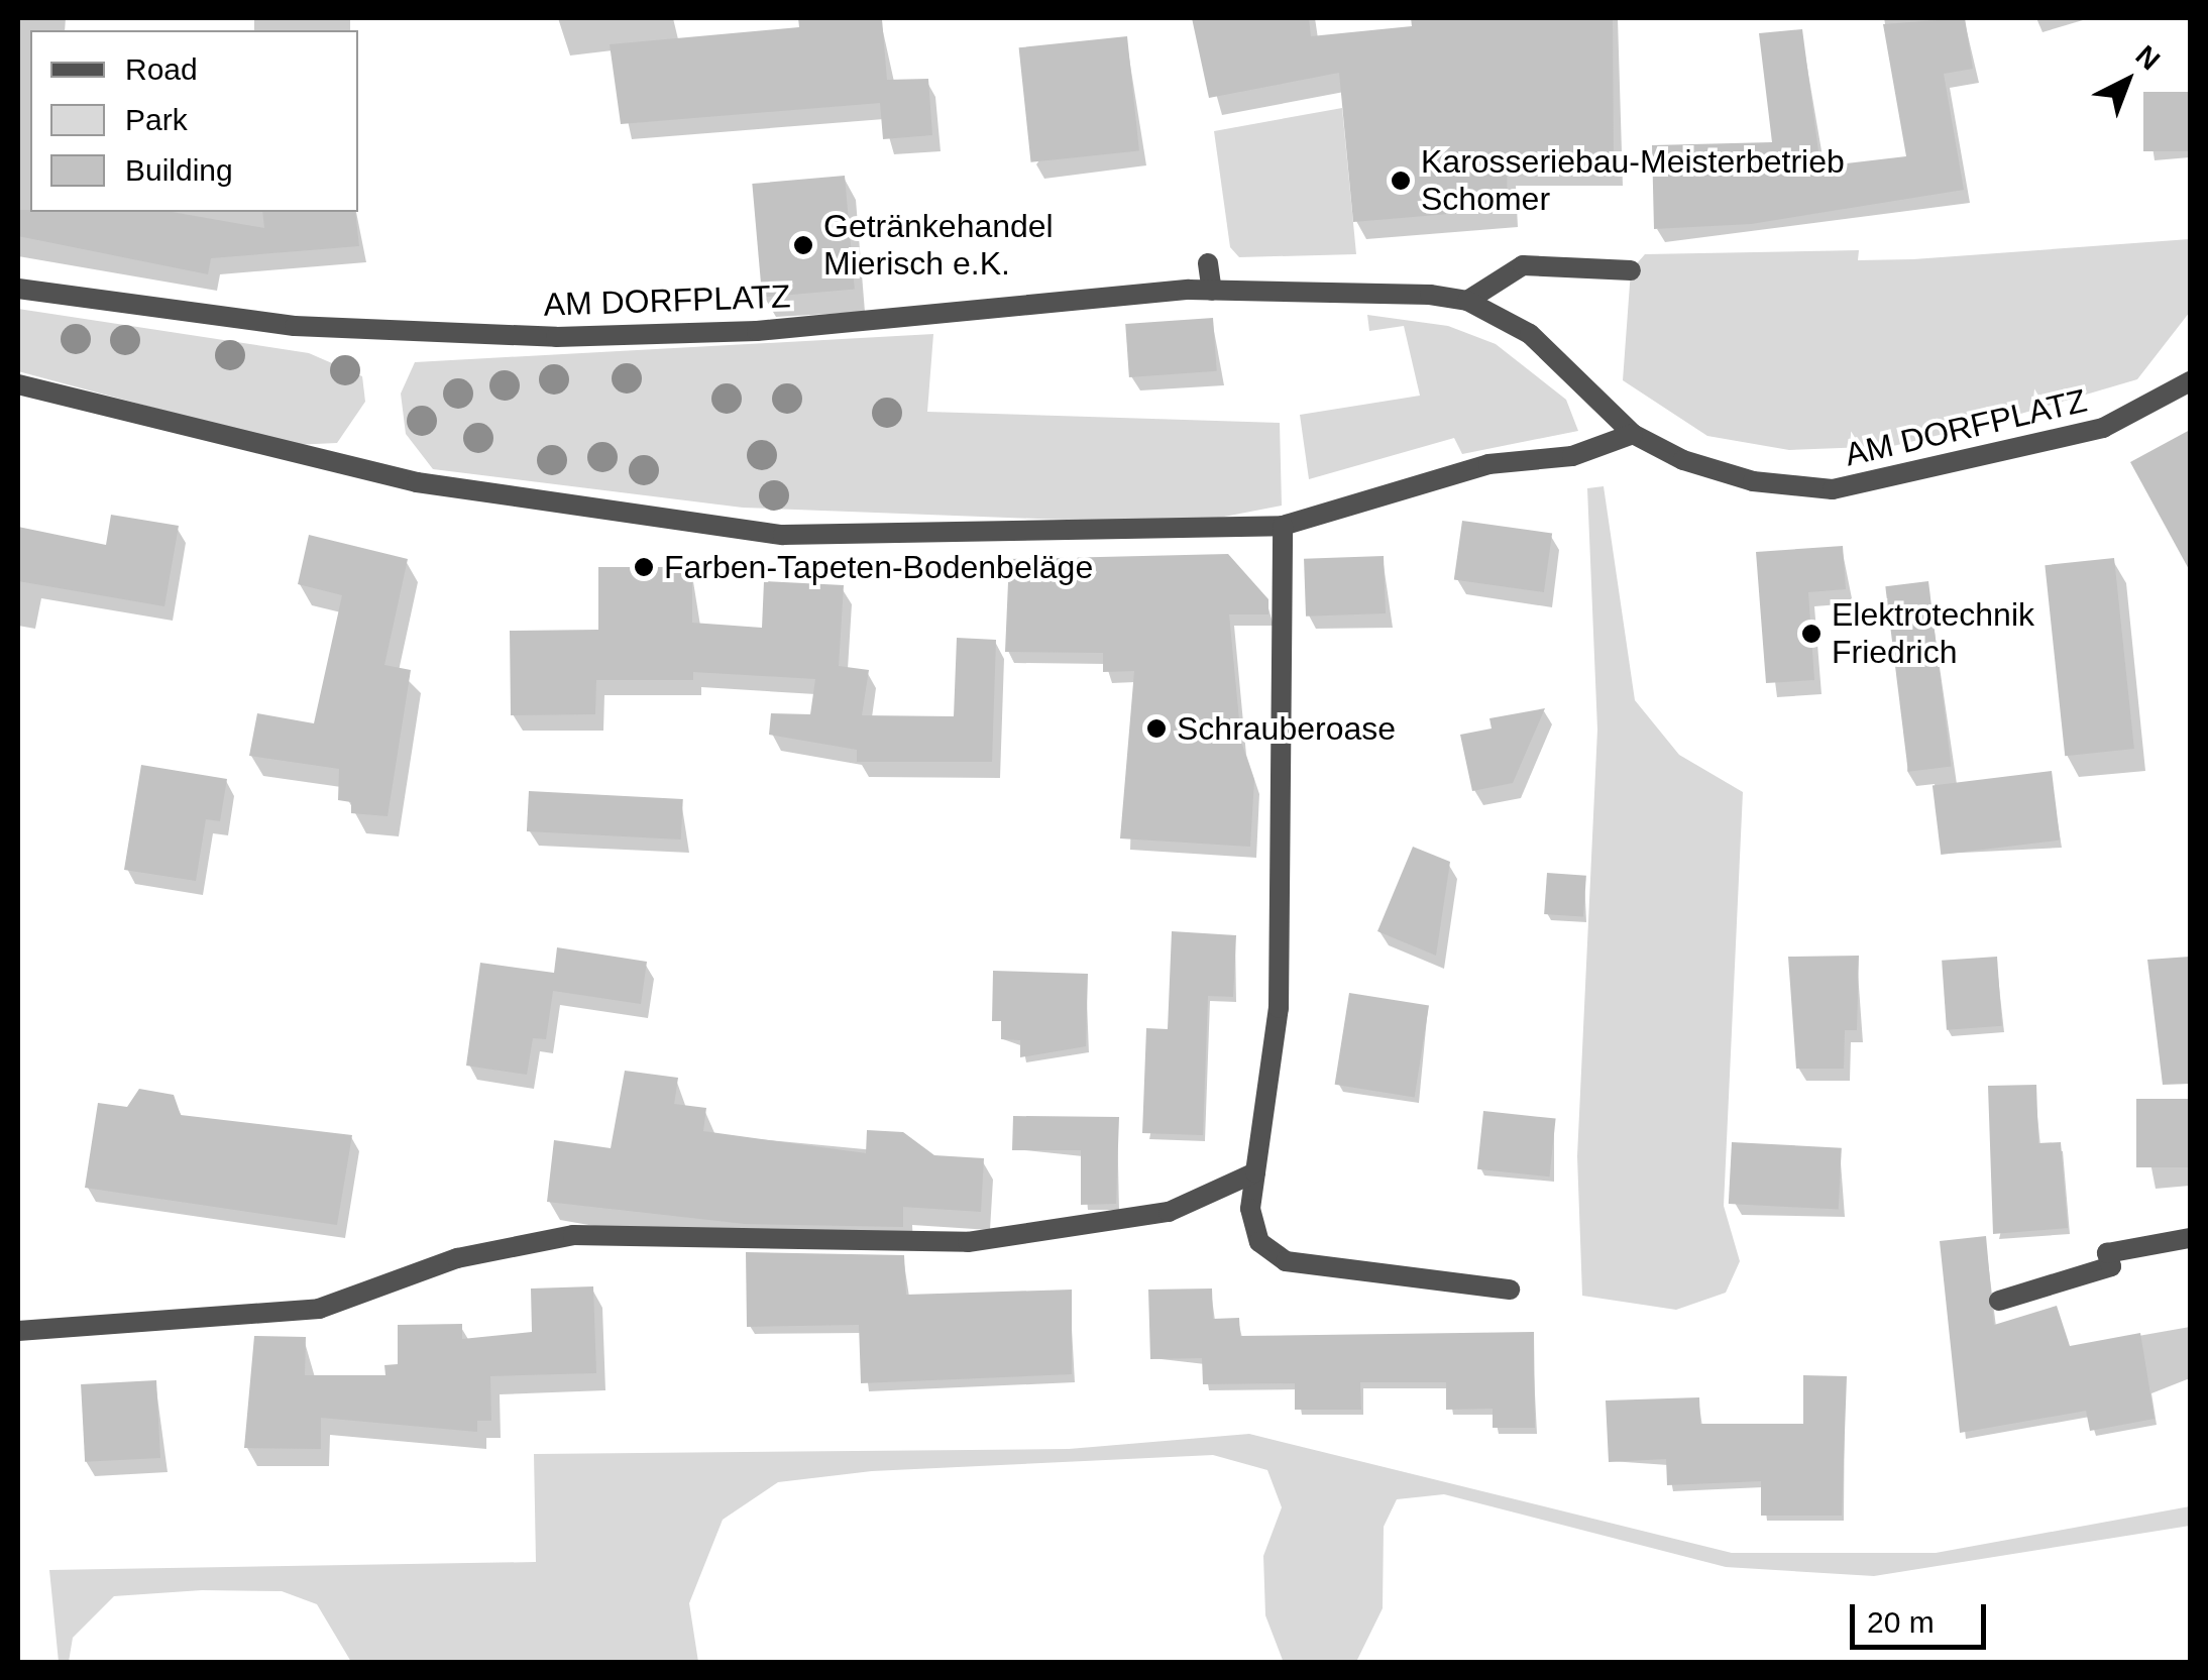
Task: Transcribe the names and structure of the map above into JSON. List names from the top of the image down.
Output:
{
  "streets": {
    "street": ["AM DORFPLATZ"]
  },
  "places": [
    "Karosseriebau-Meisterbetrieb Schomer",
    "Getränkehandel Mierisch e.K.",
    "Farben-Tapeten-Bodenbeläge",
    "Elektrotechnik Friedrich",
    "Schrauberoase"
  ],
  "legend": ["Road", "Park", "Building"],
  "scale_bar": "20 m",
  "north": "top right"
}
